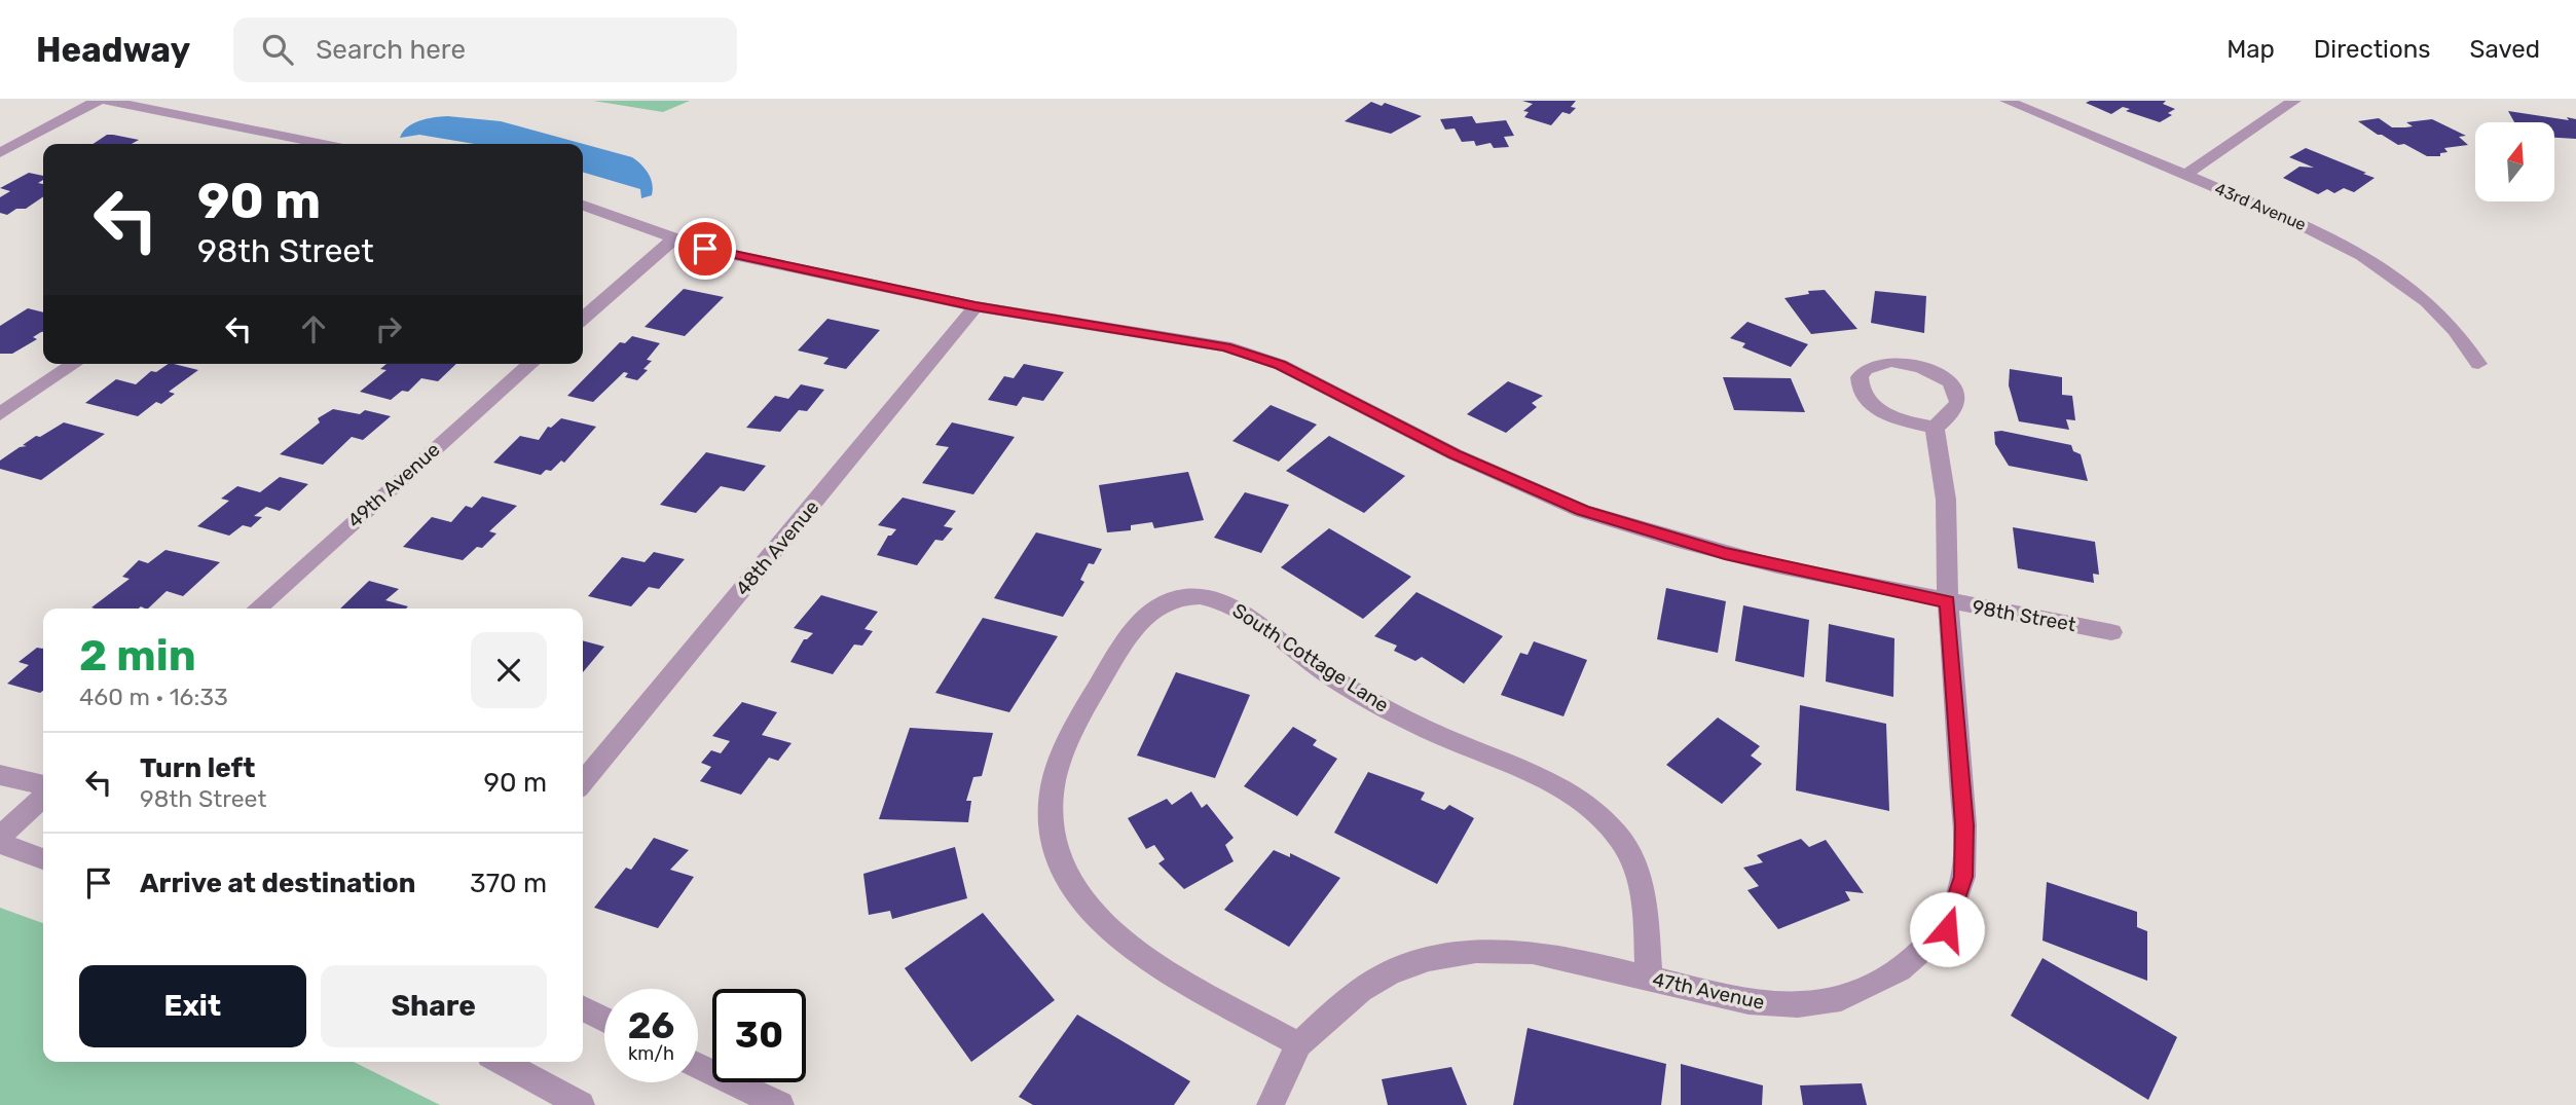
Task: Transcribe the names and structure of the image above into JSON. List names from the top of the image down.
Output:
{
  "streets": {
    "street": [
      "43rd Avenue",
      "49th Avenue",
      "48th Avenue",
      "98th Street",
      "South Cottage Lane",
      "47th Avenue"
    ]
  },
  "crossings": [
    ["48th Avenue", "98th Street"],
    ["98th Street", "47th Avenue"],
    ["South Cottage Lane", "47th Avenue"]
  ],
  "north": "top",
  "page": {
    "header": "Headway",
    "search": "Search here",
    "nav": ["Map", "Directions", "Saved"],
    "turn": ["90 m", "98th Street"],
    "heading": ["2 min", "460 m · 16:33"],
    "list": [
      {
        "name": "Turn left",
        "note": "98th Street",
        "value": "90 m"
      },
      {
        "name": "Arrive at destination",
        "value": "370 m"
      }
    ],
    "buttons": ["Exit", "Share"],
    "speed": "26 km/h",
    "limit": "30"
  }
}
